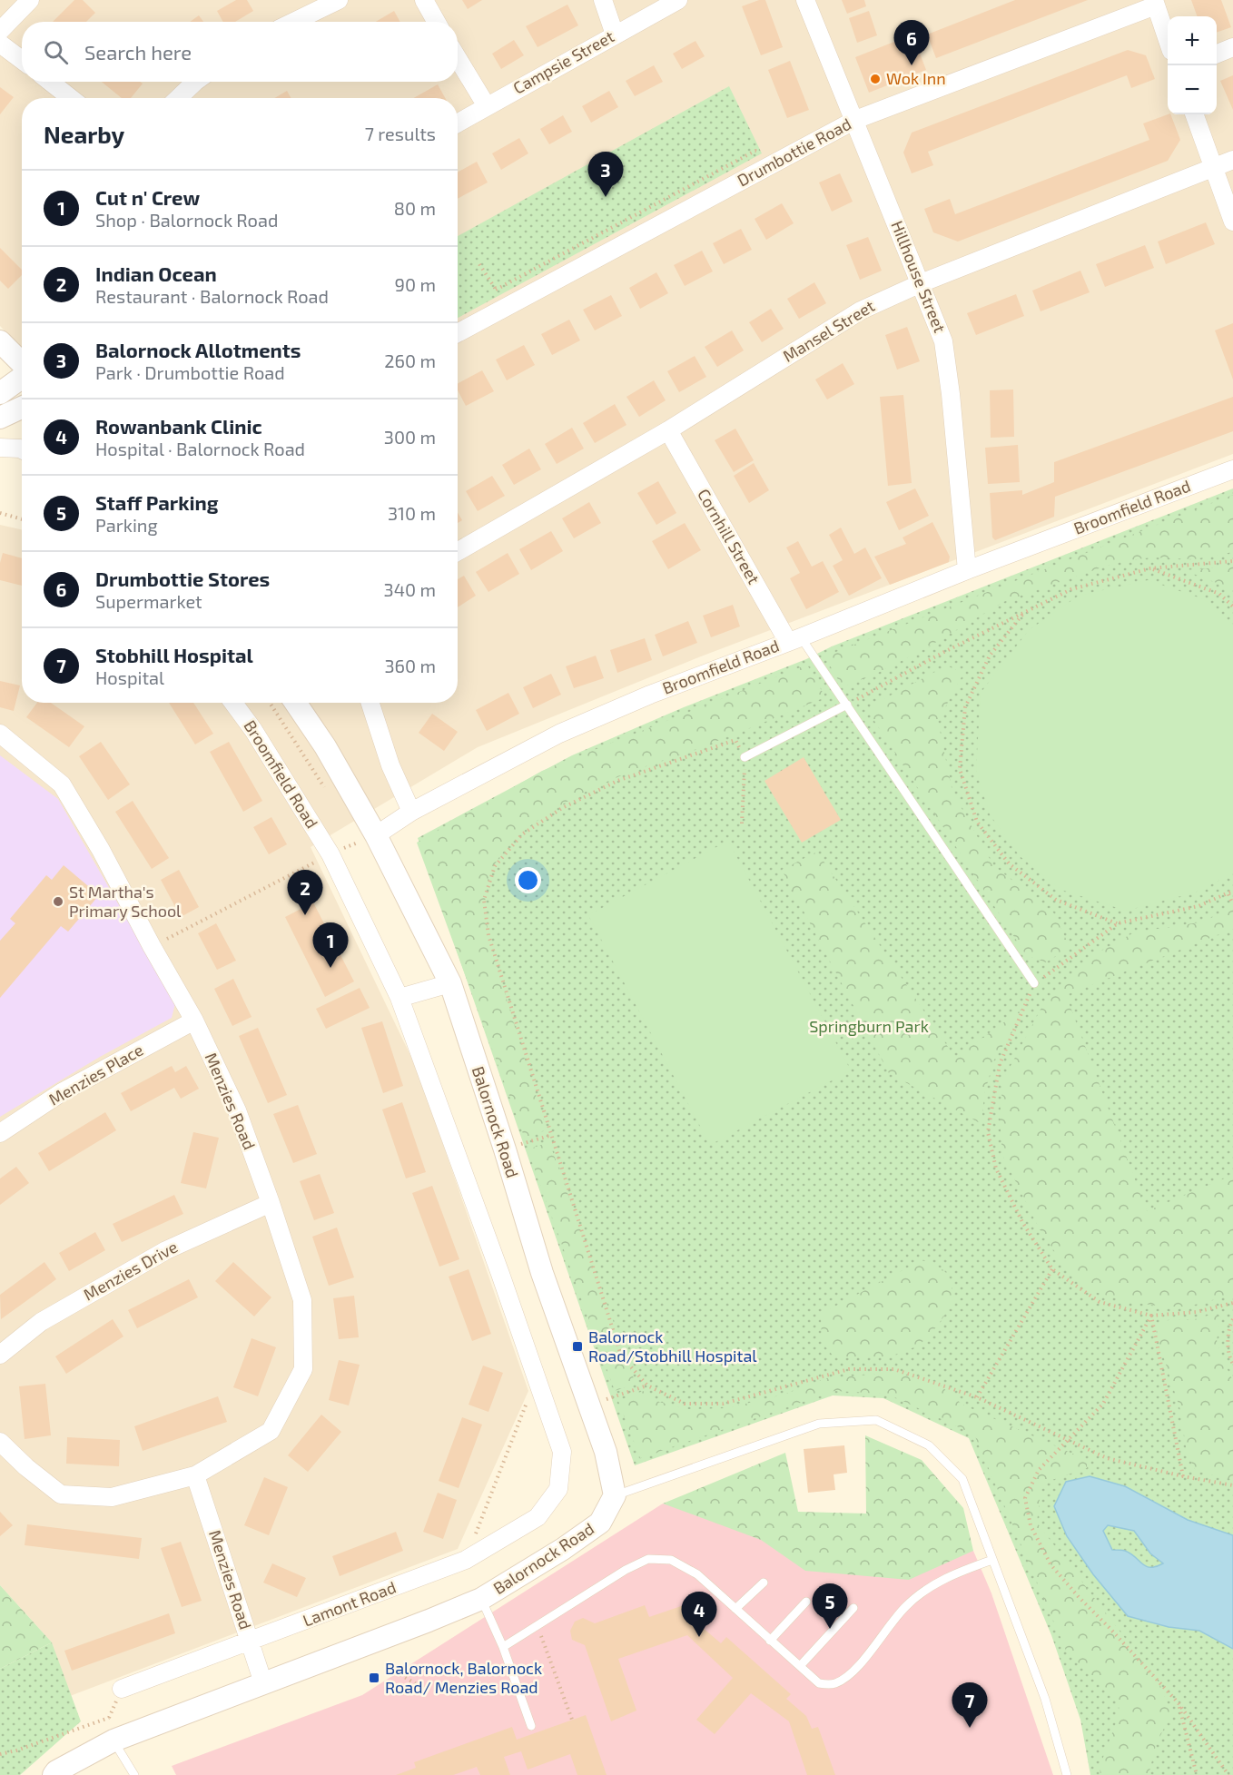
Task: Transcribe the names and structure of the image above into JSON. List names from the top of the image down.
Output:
{
  "streets": {
    "street": [
      "Campsie Street",
      "Drumbottie Road",
      "Hillhouse Street",
      "Mansel Street",
      "Broomfield Road",
      "Cornhill Street",
      "Menzies Place",
      "Menzies Road",
      "Balornock Road",
      "Menzies Drive",
      "Lamont Road"
    ]
  },
  "crossings": [
    ["Drumbottie Road", "Hillhouse Street"],
    ["Hillhouse Street", "Mansel Street"],
    ["Hillhouse Street", "Broomfield Road"],
    ["Mansel Street", "Cornhill Street"],
    ["Broomfield Road", "Cornhill Street"],
    ["Broomfield Road", "Balornock Road"],
    ["Menzies Place", "Menzies Road"],
    ["Menzies Road", "Balornock Road"],
    ["Menzies Road", "Menzies Drive"],
    ["Menzies Road", "Lamont Road"]
  ],
  "parks": ["Springburn Park"],
  "places": {
    "other": ["Wok Inn", "St Martha's Primary School"],
    "transit": ["Balornock Road/Stobhill Hospital", "Balornock, Balornock Road/ Menzies Road"]
  },
  "page": {
    "map_buttons": ["+", "−"],
    "pins": [
      "6",
      "3",
      "2",
      "1",
      "5",
      "4",
      "7"
    ],
    "search": "Search here",
    "heading": ["Nearby", "7 results"],
    "list": [
      {
        "mark": "1",
        "name": "Cut n' Crew",
        "note": "Shop · Balornock Road",
        "value": "80 m"
      },
      {
        "mark": "2",
        "name": "Indian Ocean",
        "note": "Restaurant · Balornock Road",
        "value": "90 m"
      },
      {
        "mark": "3",
        "name": "Balornock Allotments",
        "note": "Park · Drumbottie Road",
        "value": "260 m"
      },
      {
        "mark": "4",
        "name": "Rowanbank Clinic",
        "note": "Hospital · Balornock Road",
        "value": "300 m"
      },
      {
        "mark": "5",
        "name": "Staff Parking",
        "note": "Parking",
        "value": "310 m"
      },
      {
        "mark": "6",
        "name": "Drumbottie Stores",
        "note": "Supermarket",
        "value": "340 m"
      },
      {
        "mark": "7",
        "name": "Stobhill Hospital",
        "note": "Hospital",
        "value": "360 m"
      }
    ]
  }
}
